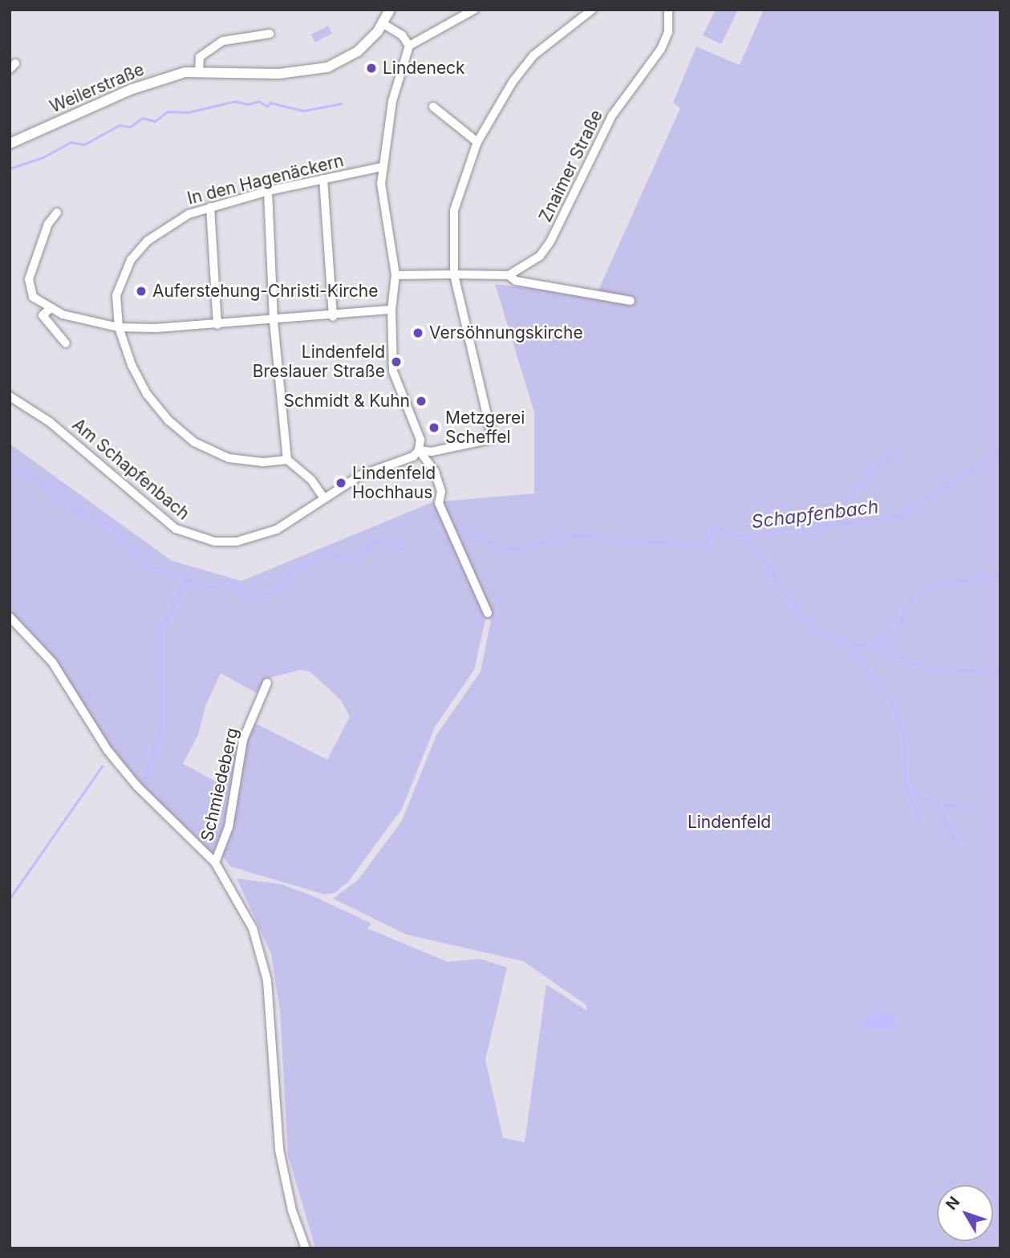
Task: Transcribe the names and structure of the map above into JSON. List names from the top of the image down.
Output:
{
  "streets": {
    "main road": ["Weilerstraße"],
    "street": [
      "Znaimer Straße",
      "In den Hagenäckern",
      "Am Schapfenbach",
      "Schmiedeberg"
    ]
  },
  "water": ["Schapfenbach"],
  "parks": ["Lindenfeld"],
  "places": [
    "Lindeneck",
    "Auferstehung-Christi-Kirche",
    "Versöhnungskirche",
    "Lindenfeld Breslauer Straße",
    "Schmidt & Kuhn",
    "Metzgerei Scheffel",
    "Lindenfeld Hochhaus"
  ],
  "north": "top left"
}
